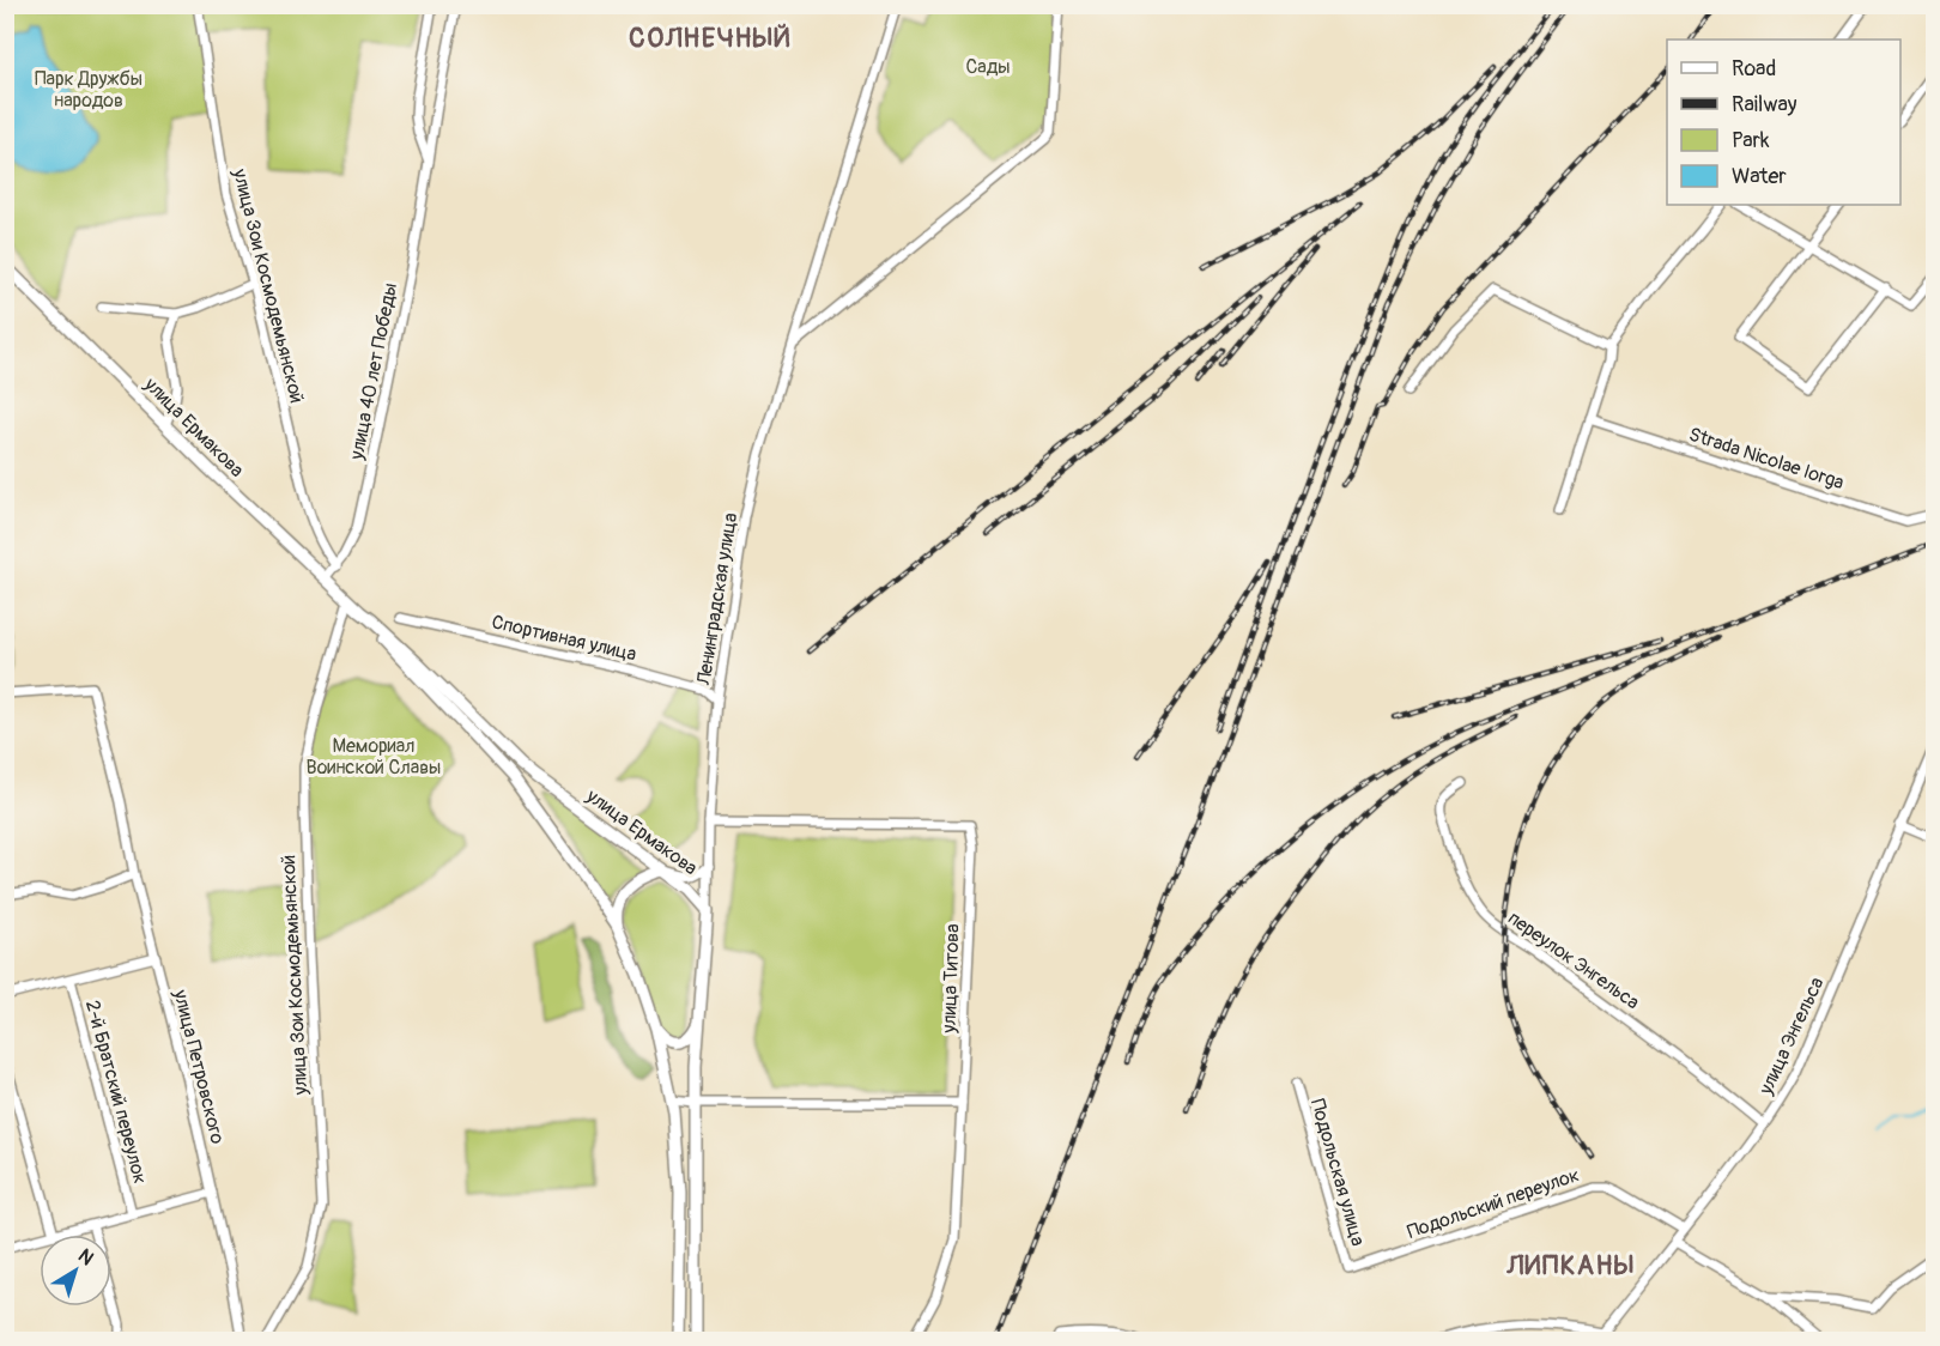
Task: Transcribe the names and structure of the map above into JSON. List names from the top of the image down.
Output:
{
  "streets": {
    "main road": ["улица Ермакова"],
    "street": [
      "улица Зои Космодемьянской",
      "улица 40 лет Победы",
      "Strada Nicolae Iorga",
      "Ленинградская улица",
      "Спортивная улица",
      "переулок Энгельса",
      "улица Титова",
      "улица Энгельса",
      "улица Петровского",
      "2-й Братский переулок",
      "Подольская улица",
      "Подольский переулок"
    ]
  },
  "crossings": [
    ["улица Зои Космодемьянской", "улица 40 лет Победы"],
    ["улица Зои Космодемьянской", "улица Ермакова"],
    ["улица 40 лет Победы", "улица Ермакова"],
    ["улица Ермакова", "Ленинградская улица"],
    ["Ленинградская улица", "Спортивная улица"],
    ["Ленинградская улица", "улица Титова"],
    ["переулок Энгельса", "улица Энгельса"],
    ["улица Энгельса", "Подольский переулок"],
    ["Подольская улица", "Подольский переулок"]
  ],
  "districts": ["СОЛНЕЧНЫЙ", "ЛИПКАНЫ"],
  "parks": ["Сады", "Парк Дружбы народов", "Мемориал Воинской Славы"],
  "legend": [
    "Road",
    "Railway",
    "Park",
    "Water"
  ],
  "north": "top right"
}
